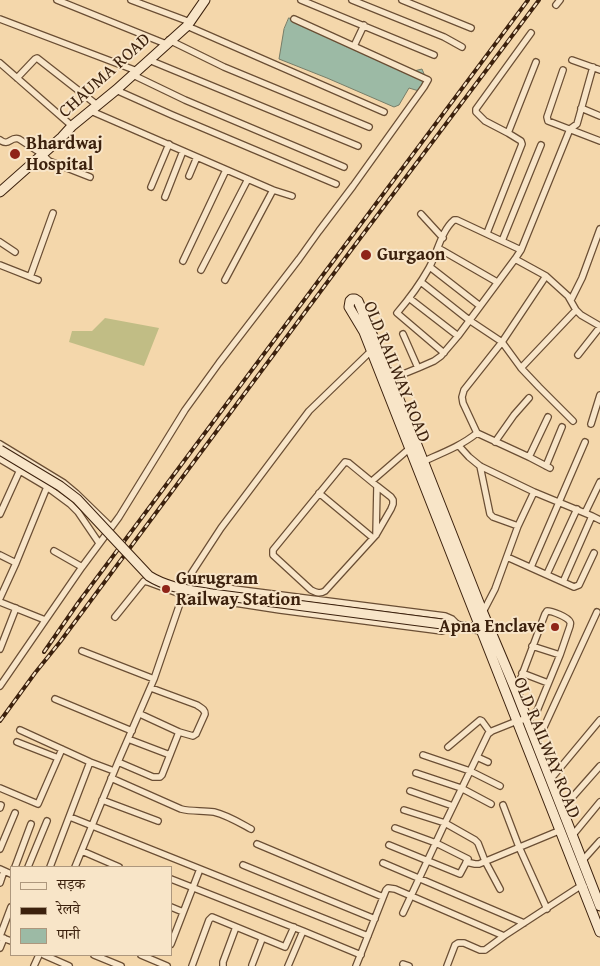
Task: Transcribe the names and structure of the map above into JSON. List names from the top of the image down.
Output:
{
  "streets": {
    "main road": ["CHAUMA ROAD", "OLD RAILWAY ROAD"]
  },
  "places": [
    "Bhardwaj Hospital",
    "Gurgaon",
    "Gurugram Railway Station",
    "Apna Enclave"
  ],
  "legend": ["सड़क", "रेलवे", "पानी"]
}
